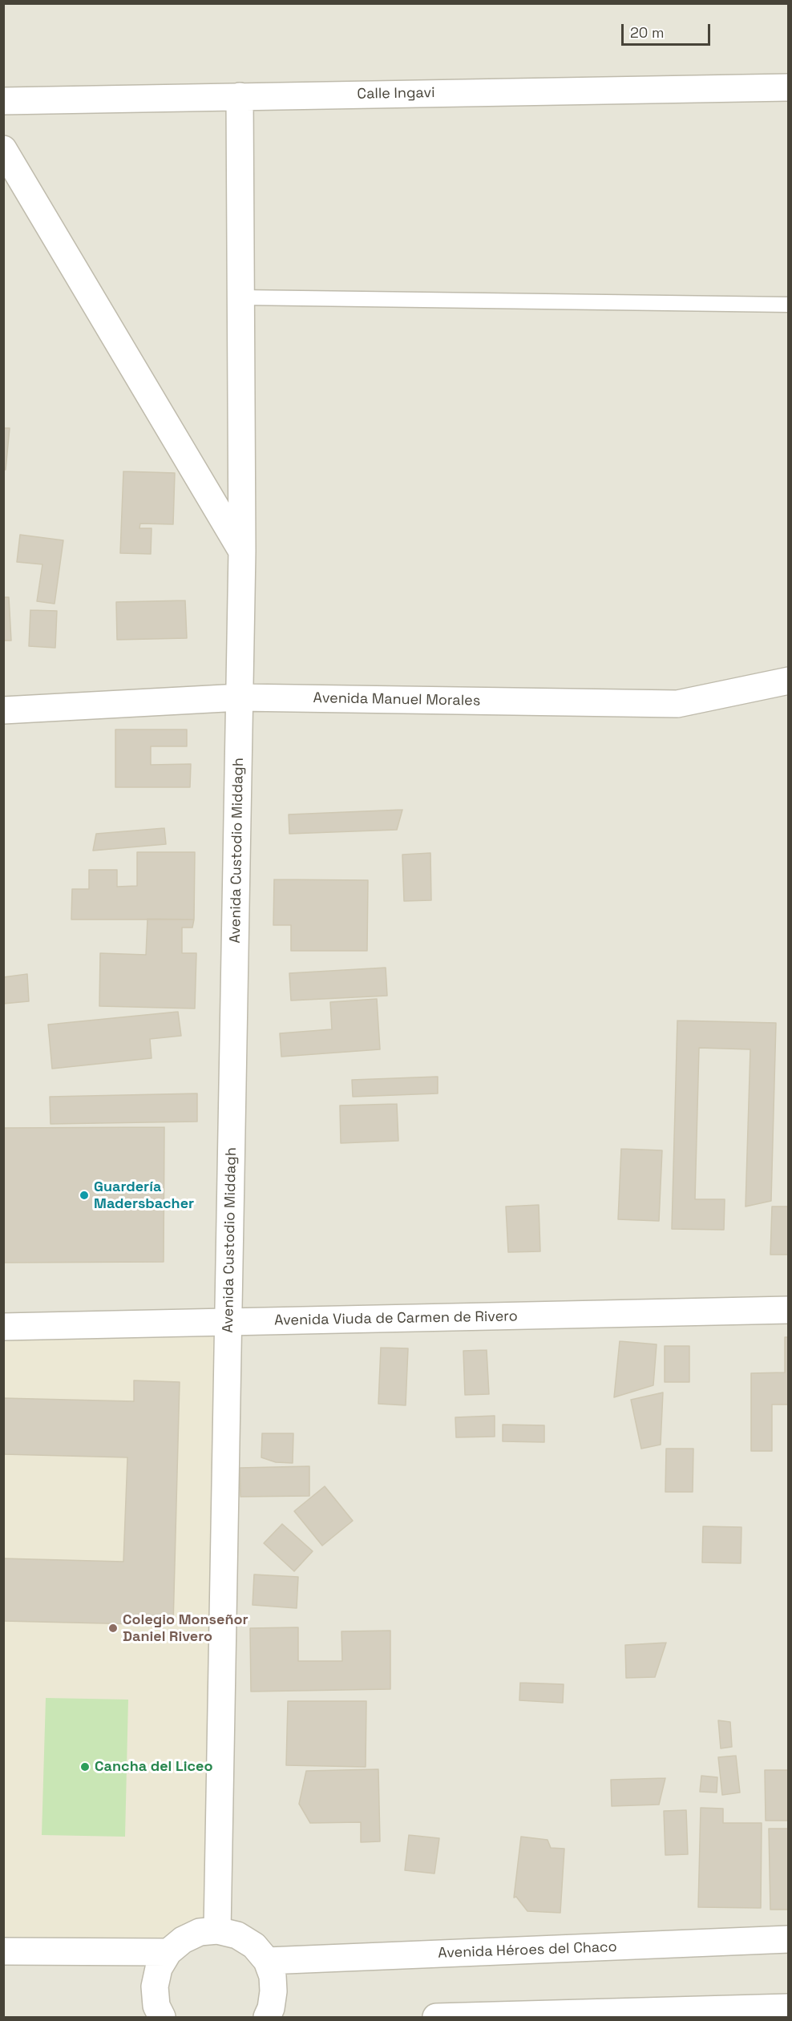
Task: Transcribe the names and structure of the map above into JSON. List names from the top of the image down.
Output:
{
  "streets": {
    "street": [
      "Calle Ingavi",
      "Avenida Manuel Morales",
      "Avenida Custodio Middagh",
      "Avenida Viuda de Carmen de Rivero",
      "Avenida Héroes del Chaco"
    ]
  },
  "crossings": [
    ["Calle Ingavi", "Avenida Custodio Middagh"],
    ["Avenida Manuel Morales", "Avenida Custodio Middagh"],
    ["Avenida Custodio Middagh", "Avenida Viuda de Carmen de Rivero"]
  ],
  "places": ["Guardería Madersbacher", "Colegio Monseñor Daniel Rivero", "Cancha del Liceo"],
  "scale_bar": "20 m"
}
